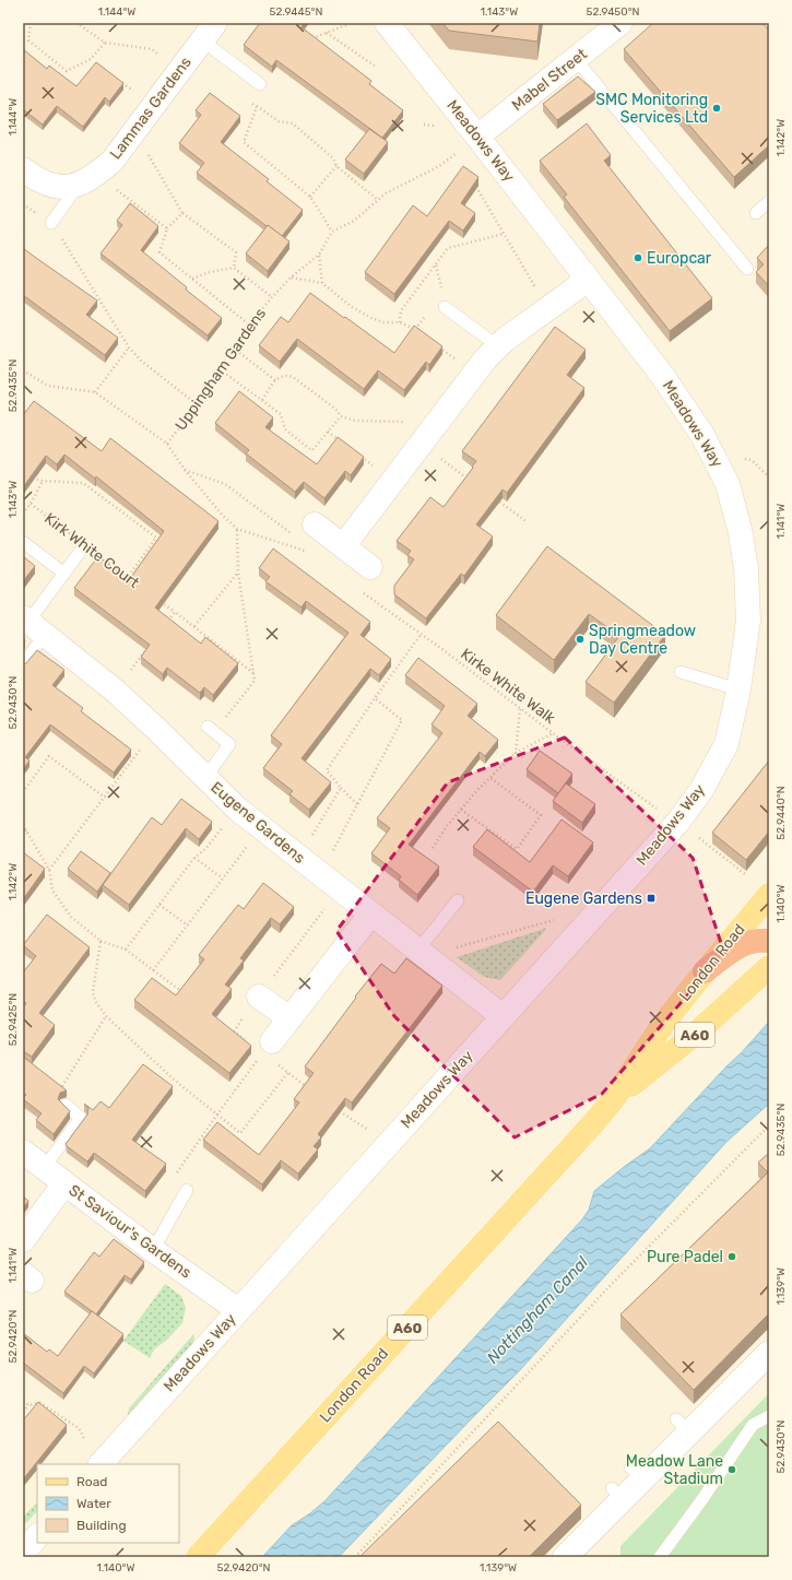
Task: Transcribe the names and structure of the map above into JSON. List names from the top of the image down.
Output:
{
  "streets": {
    "main road": ["London Road", "A60"],
    "street": [
      "Mabel Street",
      "Lammas Gardens",
      "Meadows Way",
      "Eugene Gardens",
      "St Saviour's Gardens"
    ],
    "lane": ["Kirk White Court"],
    "path": ["Uppingham Gardens", "Kirke White Walk"]
  },
  "crossings": [
    ["Mabel Street", "Meadows Way"],
    ["Meadows Way", "Kirke White Walk"],
    ["Meadows Way", "Eugene Gardens"],
    ["Meadows Way", "St Saviour's Gardens"],
    ["Kirk White Court", "Eugene Gardens"]
  ],
  "water": ["Nottingham Canal"],
  "places": {
    "other": [
      "SMC Monitoring Services Ltd",
      "Europcar",
      "Springmeadow Day Centre",
      "Pure Padel",
      "Meadow Lane Stadium"
    ],
    "transit": ["Eugene Gardens"]
  },
  "legend": ["Road", "Water", "Building"],
  "coordinates": [
    "1.144°W",
    "52.9445°N",
    "1.143°W",
    "52.9450°N",
    "1.142°W",
    "52.9435°N",
    "1.141°W",
    "52.9430°N",
    "52.9440°N",
    "1.140°W",
    "52.9425°N",
    "1.139°W",
    "52.9420°N"
  ]
}
